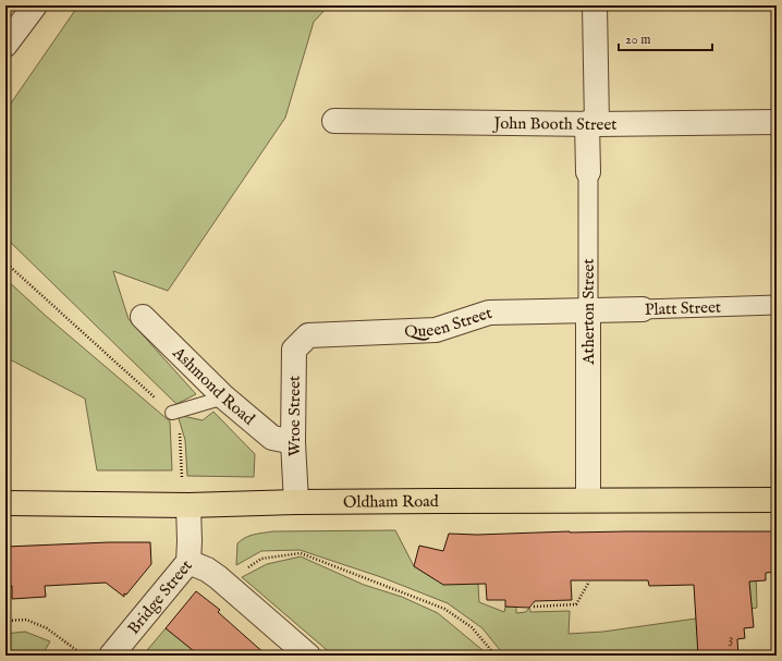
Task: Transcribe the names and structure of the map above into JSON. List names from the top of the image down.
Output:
{
  "streets": {
    "main road": ["Oldham Road"],
    "street": [
      "John Booth Street",
      "Platt Street",
      "Atherton Street",
      "Queen Street",
      "Ashmond Road",
      "Wroe Street",
      "Bridge Street"
    ]
  },
  "crossings": [
    ["John Booth Street", "Atherton Street"],
    ["Platt Street", "Atherton Street"],
    ["Platt Street", "Queen Street"],
    ["Atherton Street", "Queen Street"],
    ["Atherton Street", "Oldham Road"],
    ["Queen Street", "Wroe Street"],
    ["Ashmond Road", "Wroe Street"],
    ["Wroe Street", "Oldham Road"],
    ["Oldham Road", "Bridge Street"]
  ],
  "house_numbers": ["3"],
  "scale_bar": "20 m"
}
